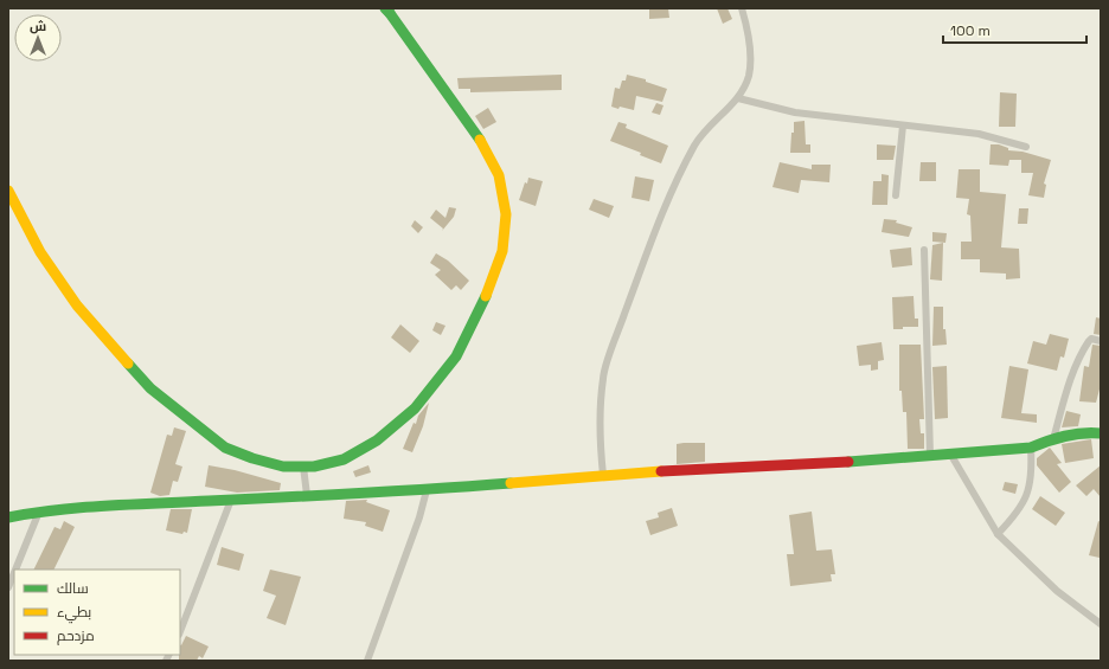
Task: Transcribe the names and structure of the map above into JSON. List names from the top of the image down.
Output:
{
  "legend": ["سالك", "بطيء", "مزدحم"],
  "scale_bar": "100 m",
  "north": "top"
}
